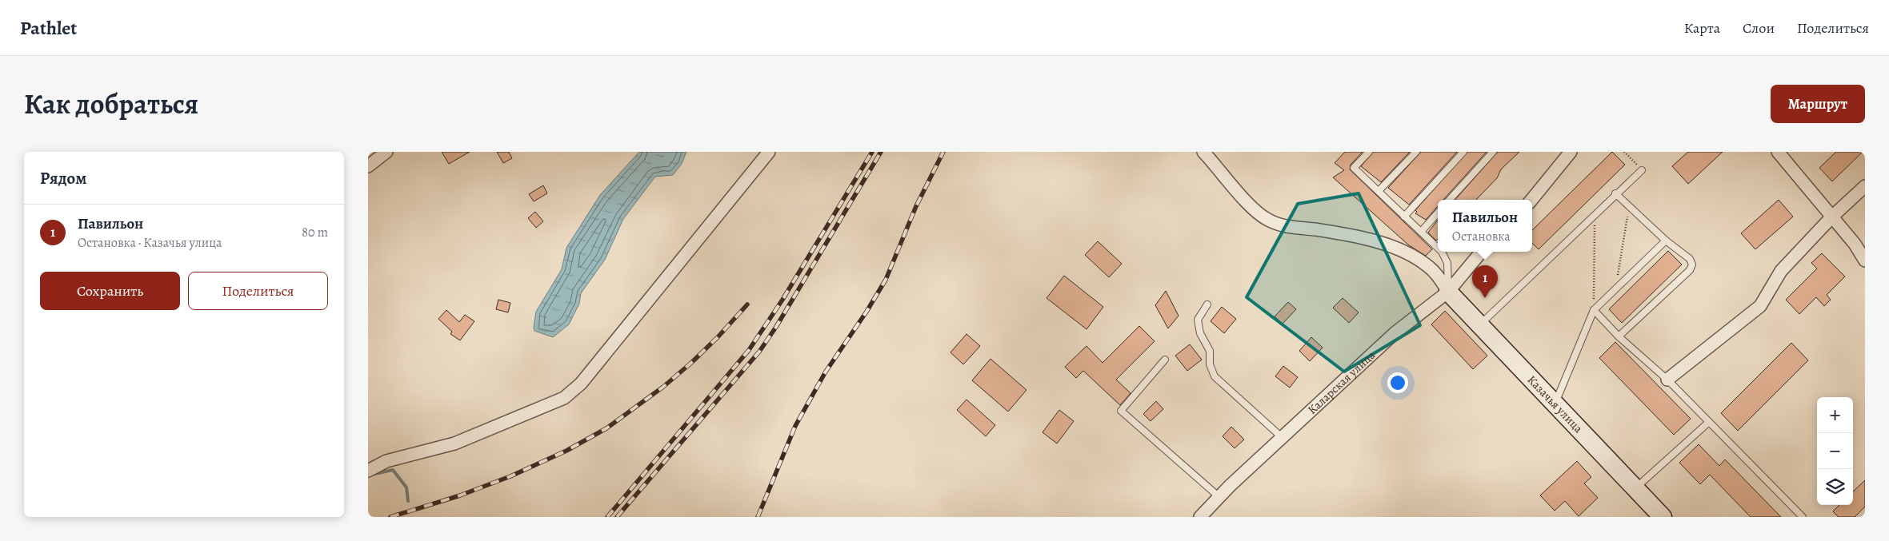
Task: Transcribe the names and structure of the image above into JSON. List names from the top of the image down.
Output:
{
  "streets": {
    "street": ["Каларская улица", "Казачья улица"]
  },
  "crossings": [
    ["Каларская улица", "Казачья улица"]
  ],
  "page": {
    "header": "Pathlet",
    "nav": ["Карта", "Слои", "Поделиться"],
    "title": "Как добраться",
    "buttons": [
      "Маршрут",
      ["Сохранить", "Поделиться"]
    ],
    "heading": "Рядом",
    "popup": ["Павильон", "Остановка"],
    "list": [
      {
        "mark": "1",
        "name": "Павильон",
        "note": "Остановка · Казачья улица",
        "value": "80 m"
      }
    ],
    "pins": "1",
    "map_buttons": ["+", "−"]
  }
}
